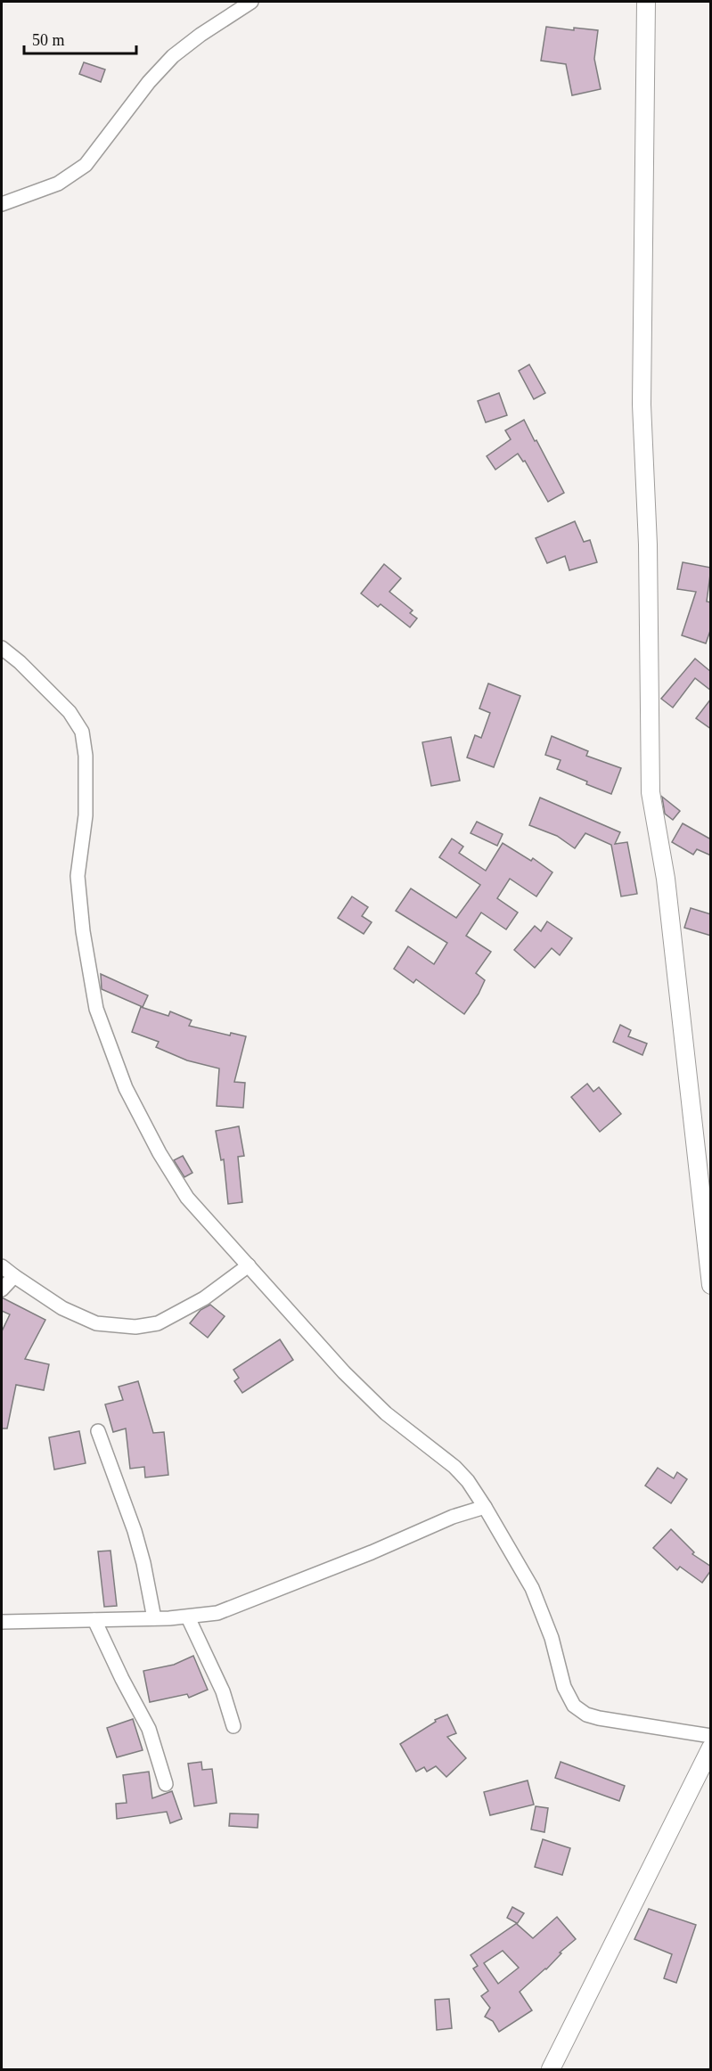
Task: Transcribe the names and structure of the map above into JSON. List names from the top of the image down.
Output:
{
  "scale_bar": "50 m"
}
